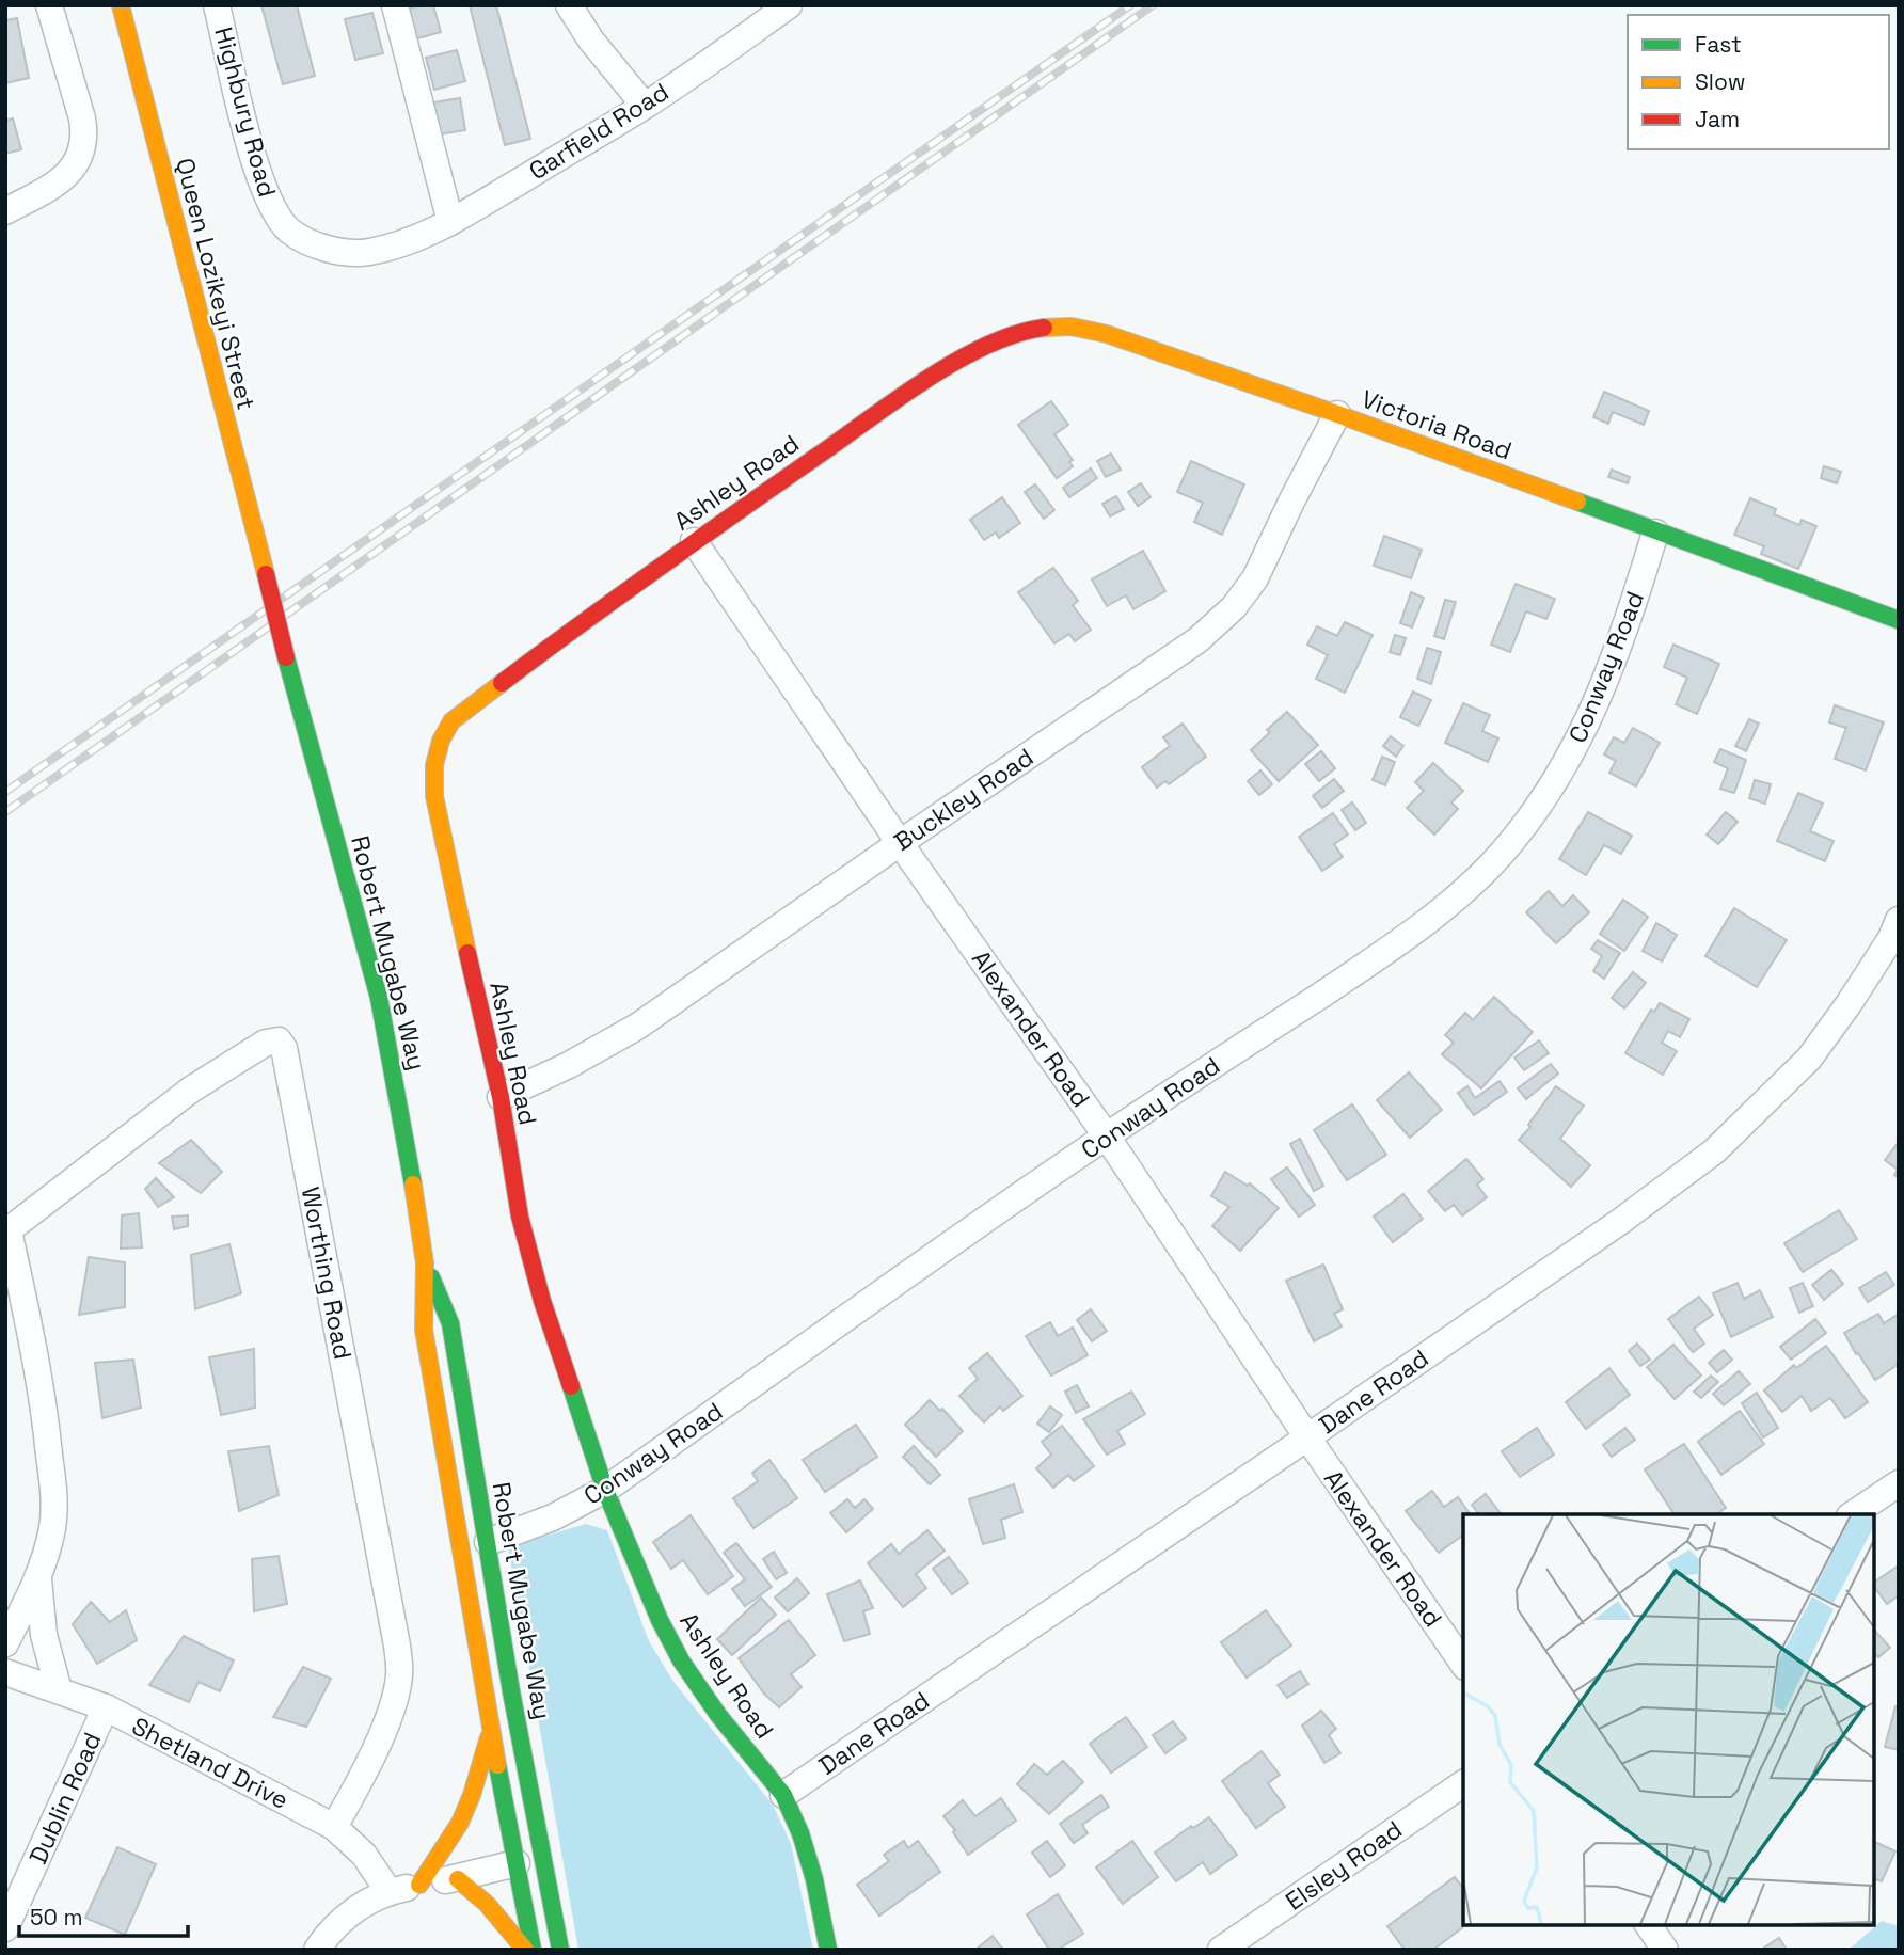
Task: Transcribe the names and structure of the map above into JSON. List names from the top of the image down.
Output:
{
  "streets": {
    "main road": [
      "Queen Lozikeyi Street",
      "Victoria Road",
      "Ashley Road",
      "Robert Mugabe Way"
    ],
    "street": [
      "Highbury Road",
      "Garfield Road",
      "Conway Road",
      "Buckley Road",
      "Alexander Road",
      "Worthing Road",
      "Dane Road",
      "Shetland Drive",
      "Dublin Road",
      "Elsley Road"
    ]
  },
  "crossings": [
    ["Highbury Road", "Garfield Road"],
    ["Queen Lozikeyi Street", "Robert Mugabe Way"],
    ["Victoria Road", "Ashley Road"],
    ["Victoria Road", "Conway Road"],
    ["Victoria Road", "Buckley Road"],
    ["Ashley Road", "Conway Road"],
    ["Ashley Road", "Buckley Road"],
    ["Ashley Road", "Alexander Road"],
    ["Ashley Road", "Dane Road"],
    ["Conway Road", "Robert Mugabe Way"],
    ["Conway Road", "Alexander Road"],
    ["Buckley Road", "Alexander Road"],
    ["Alexander Road", "Dane Road"],
    ["Worthing Road", "Shetland Drive"],
    ["Shetland Drive", "Dublin Road"]
  ],
  "legend": ["Fast", "Slow", "Jam"],
  "scale_bar": "50 m"
}
